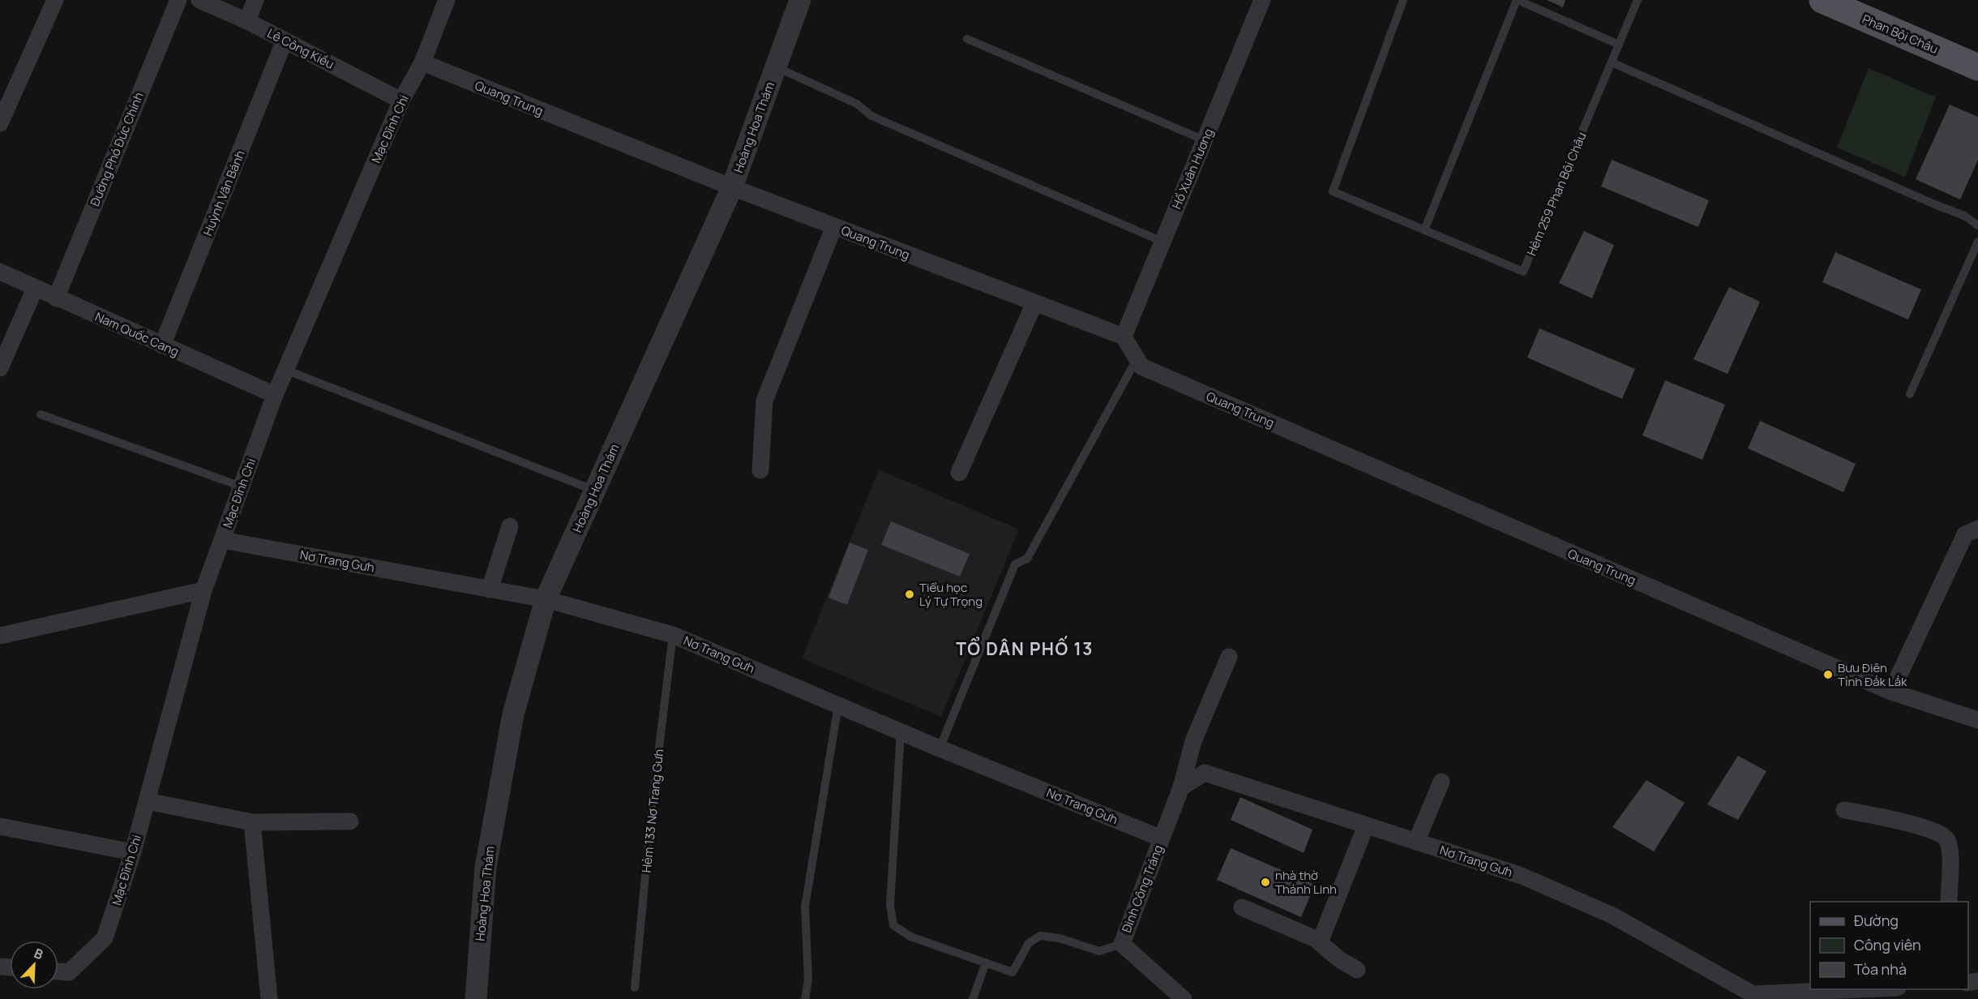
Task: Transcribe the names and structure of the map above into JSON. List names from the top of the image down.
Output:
{
  "streets": {
    "main road": ["Phan Bội Châu"],
    "street": [
      "Lê Công Kiều",
      "Quang Trung",
      "Hoàng Hoa Thám",
      "Mạc Đĩnh Chi",
      "Đường Phó Đức Chính",
      "Hồ Xuân Hương",
      "Huỳnh Văn Bánh",
      "Nam Quốc Cang",
      "Nơ Trang Gưh",
      "Đinh Công Tráng"
    ],
    "lane": ["Hẻm 259 Phan Bội Châu", "Hẻm 133 Nơ Trang Gưh"]
  },
  "crossings": [
    ["Lê Công Kiều", "Mạc Đĩnh Chi"],
    ["Lê Công Kiều", "Huỳnh Văn Bánh"],
    ["Quang Trung", "Hoàng Hoa Thám"],
    ["Quang Trung", "Mạc Đĩnh Chi"],
    ["Quang Trung", "Hồ Xuân Hương"],
    ["Hoàng Hoa Thám", "Nơ Trang Gưh"],
    ["Mạc Đĩnh Chi", "Nam Quốc Cang"],
    ["Mạc Đĩnh Chi", "Nơ Trang Gưh"],
    ["Đường Phó Đức Chính", "Nam Quốc Cang"],
    ["Huỳnh Văn Bánh", "Nam Quốc Cang"],
    ["Nơ Trang Gưh", "Hẻm 133 Nơ Trang Gưh"],
    ["Nơ Trang Gưh", "Đinh Công Tráng"]
  ],
  "districts": ["TỔ DÂN PHỐ 13"],
  "places": ["Tiểu học Lý Tự Trọng", "Bưu Điện Tỉnh Đắk Lắk", "nhà thờ Thánh Linh"],
  "legend": ["Đường", "Công viên", "Tòa nhà"],
  "north": "top right"
}
